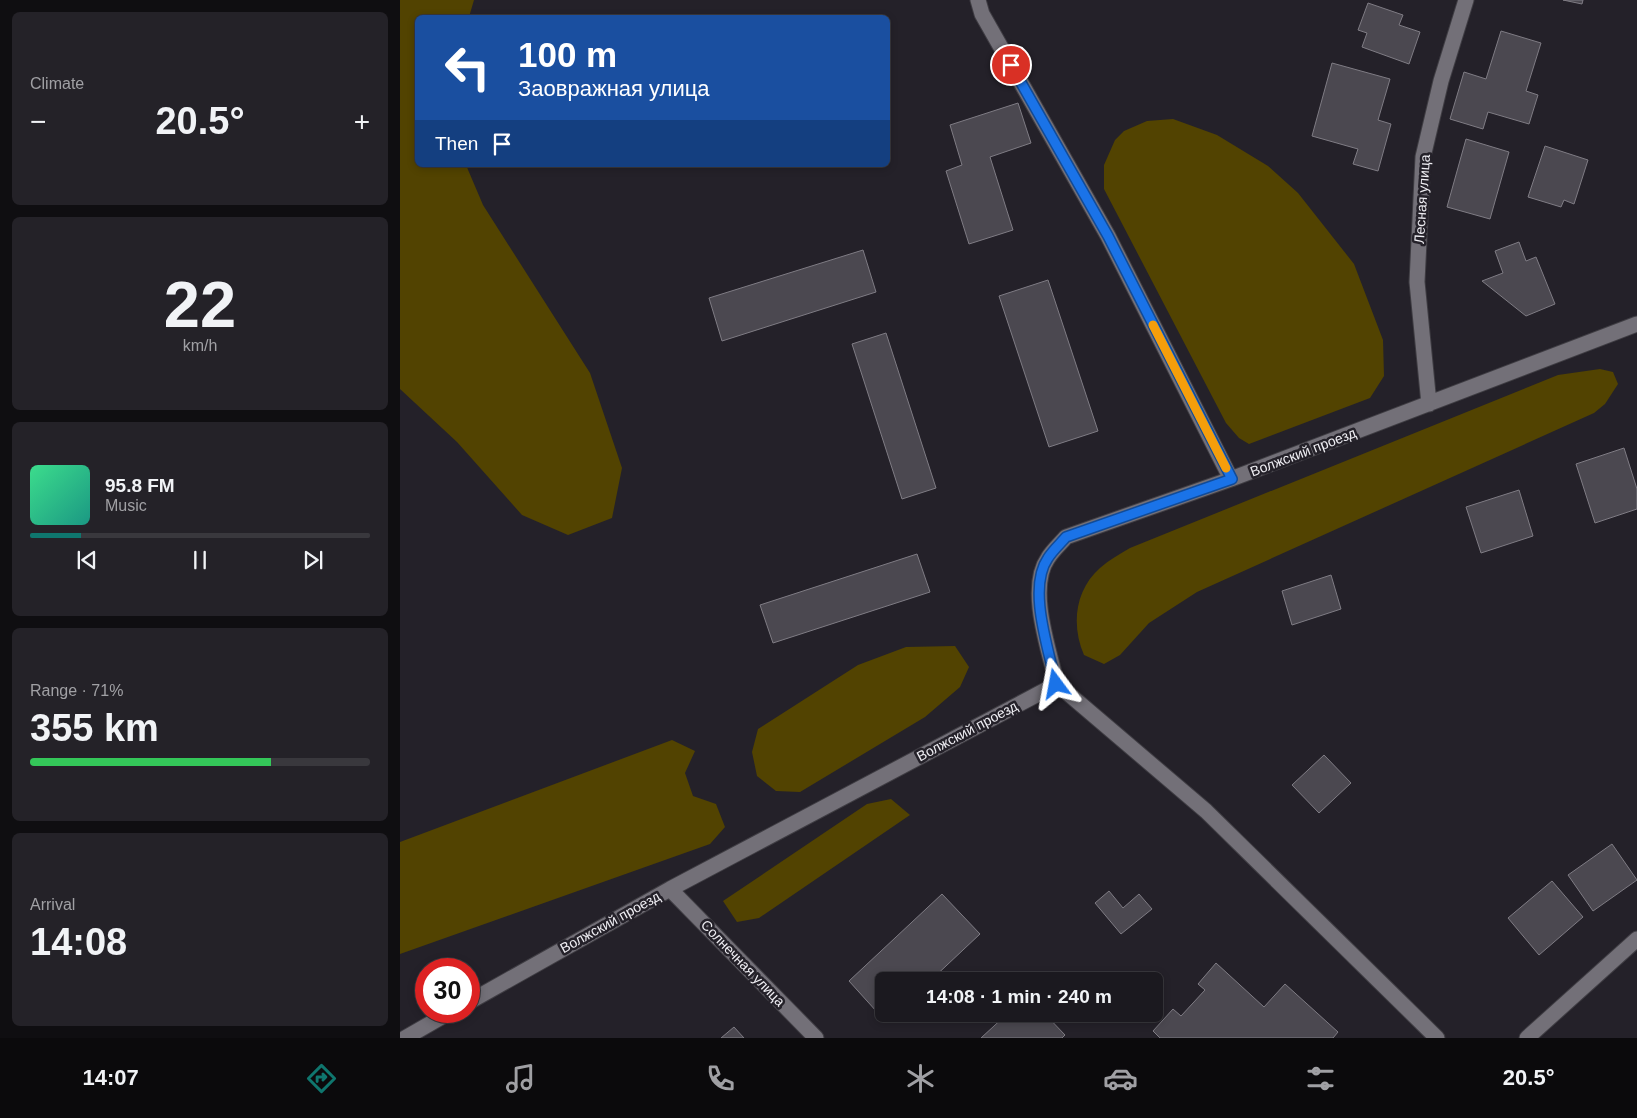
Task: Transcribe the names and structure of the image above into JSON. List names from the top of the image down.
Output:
{
  "streets": {
    "street": ["Лесная улица", "Волжский проезд", "Солнечная улица"]
  },
  "crossings": [
    ["Лесная улица", "Волжский проезд"],
    ["Волжский проезд", "Солнечная улица"]
  ],
  "page": {
    "tile": [
      "Climate",
      ["22", "km/h"],
      ["Range · 71%", "355 km"],
      ["Arrival", "14:08"]
    ],
    "turn": ["100 m", "Заовражная улица"],
    "heat": ["−", "20.5°", "+"],
    "then": "Then",
    "song": ["95.8 FM", "Music"],
    "limit": "30",
    "trip": "14:08 · 1 min · 240 m",
    "tabs": ["14:07", "20.5°"]
  }
}
